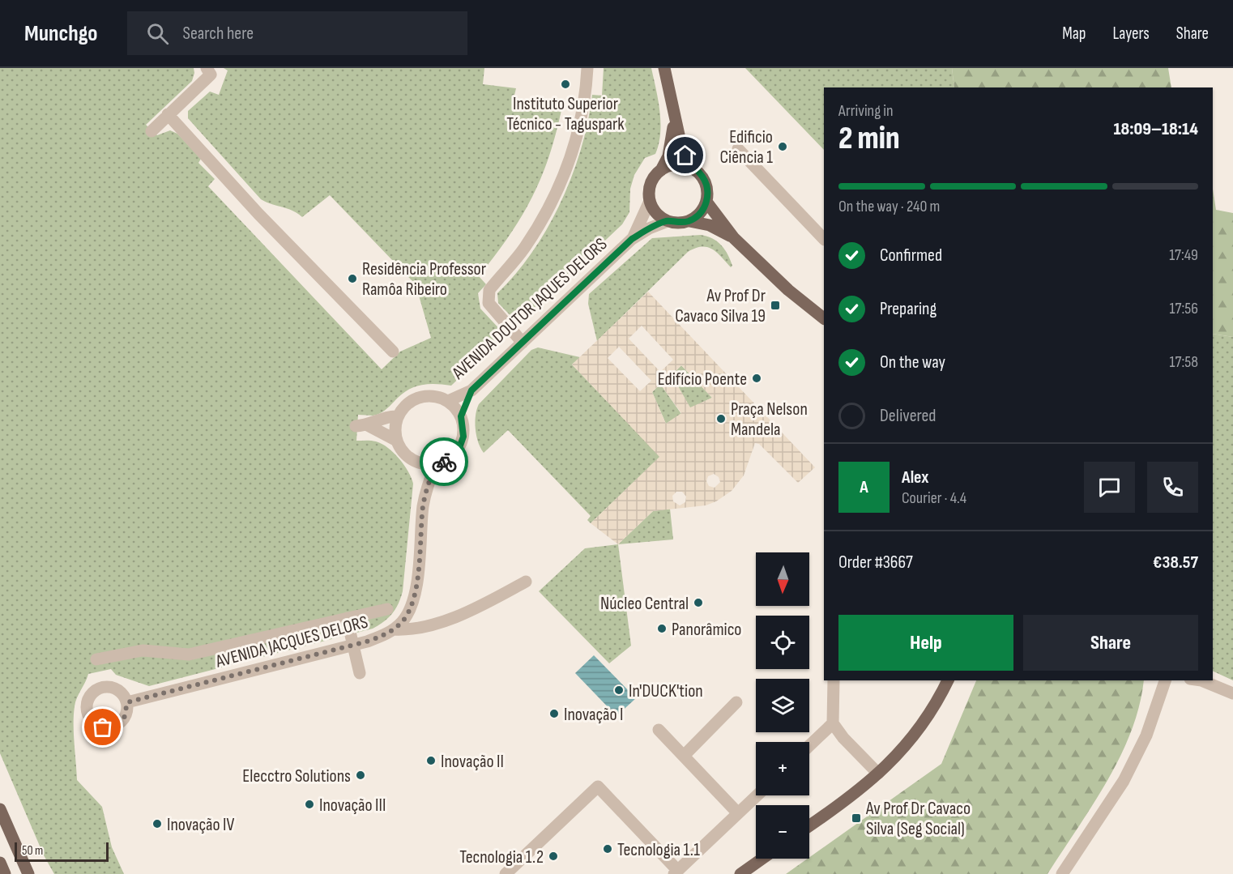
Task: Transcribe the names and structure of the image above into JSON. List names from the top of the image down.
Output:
{
  "streets": {
    "street": ["AVENIDA DOUTOR JAQUES DELORS", "AVENIDA JACQUES DELORS"]
  },
  "crossings": [
    ["AVENIDA DOUTOR JAQUES DELORS", "AVENIDA JACQUES DELORS"]
  ],
  "places": {
    "other": [
      "Instituto Superior Técnico - Taguspark",
      "Edificio Ciência 1",
      "Residência Professor Ramôa Ribeiro",
      "Edifício Poente",
      "Praça Nelson Mandela",
      "Núcleo Central",
      "Panorâmico",
      "In'DUCK'tion",
      "Inovação I",
      "Inovação II",
      "Elecctro Solutions",
      "Inovação III",
      "Inovação IV",
      "Tecnologia 1.1",
      "Tecnologia 1.2"
    ],
    "transit": ["Av Prof Dr Cavaco Silva 19", "Av Prof Dr Cavaco Silva (Seg Social)"]
  },
  "scale_bar": "50 m",
  "north": "bottom",
  "page": {
    "header": "Munchgo",
    "search": "Search here",
    "nav": ["Map", "Layers", "Share"],
    "heading": ["2 min", "Arriving in", "18:09–18:14"],
    "panel": [
      "Alex",
      "Courier · 4.4",
      "Order #3667",
      "€38.57"
    ],
    "bar": "On the way · 240 m",
    "list": [
      ["Confirmed", "17:49"],
      ["Preparing", "17:56"],
      ["On the way", "17:58"],
      "Delivered"
    ],
    "round": "A",
    "map_buttons": ["+", "−"],
    "buttons": ["Help", "Share"],
    "scale": "50 m"
  }
}
